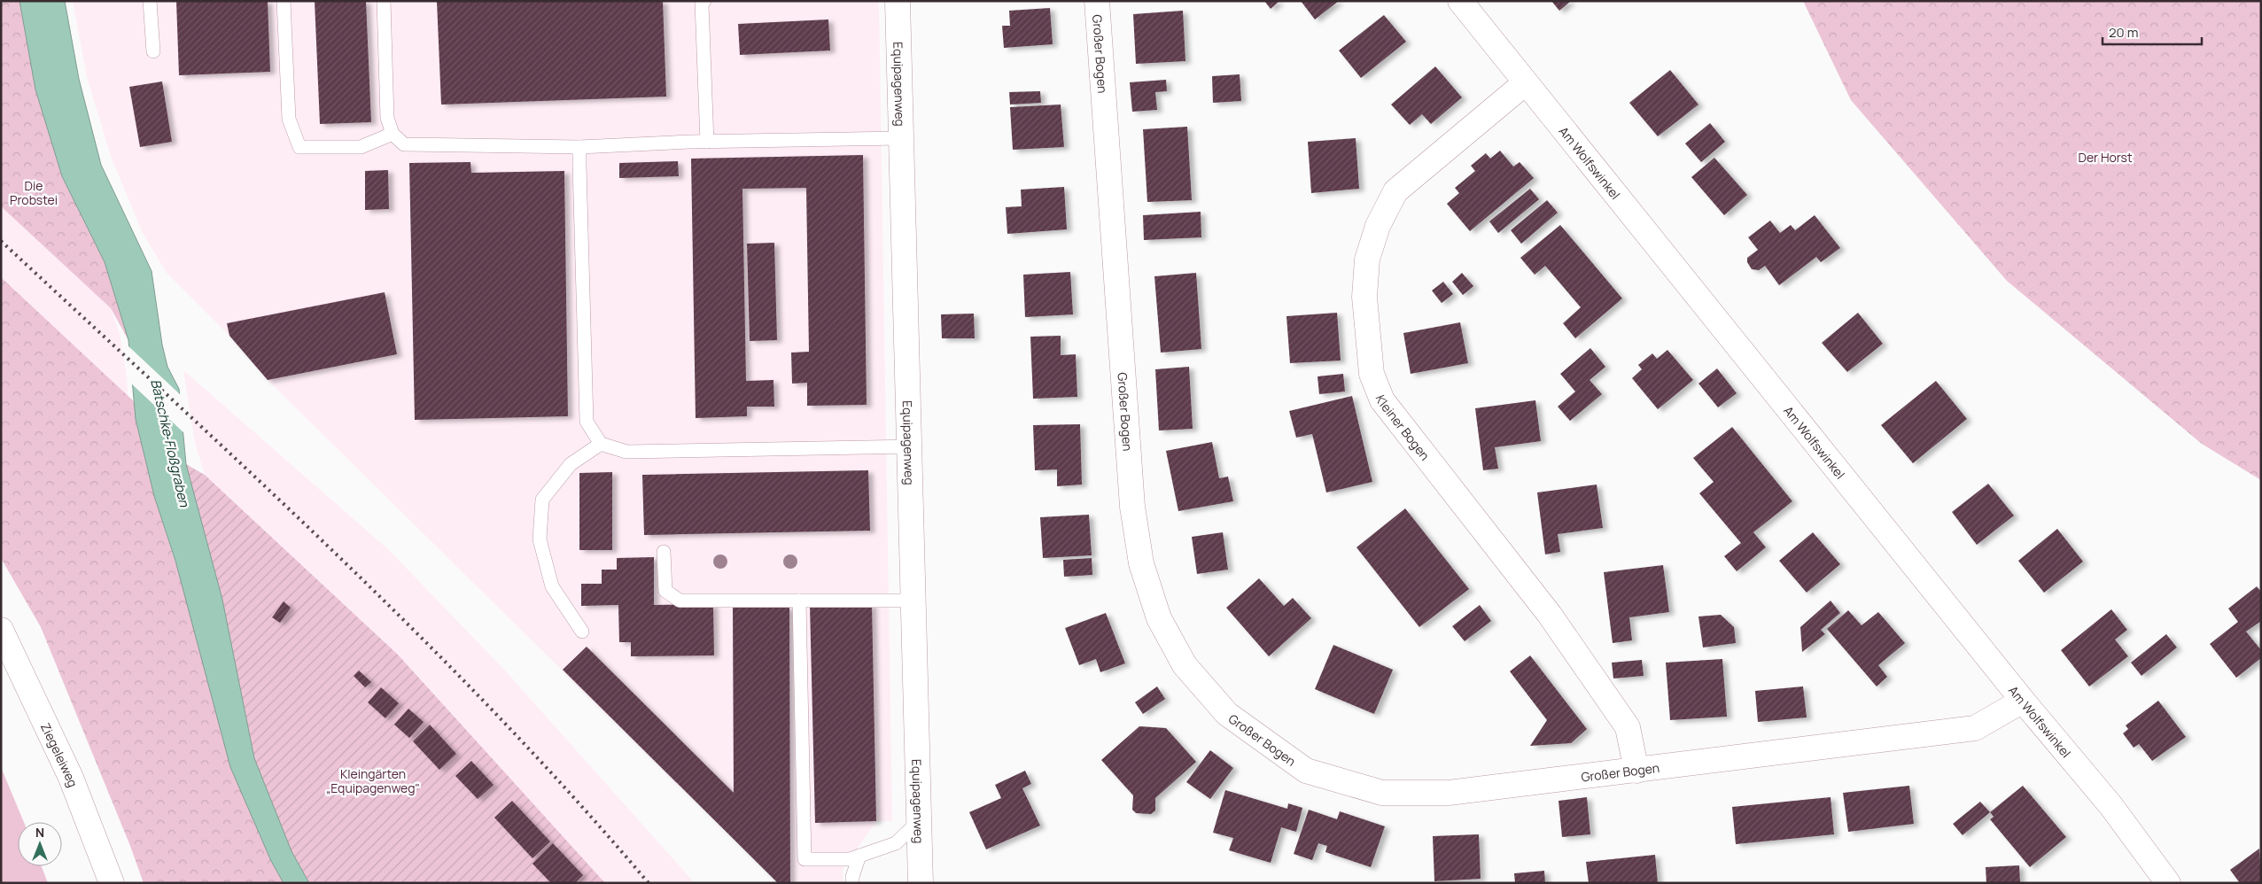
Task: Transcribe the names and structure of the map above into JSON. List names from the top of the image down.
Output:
{
  "streets": {
    "street": [
      "Großer Bogen",
      "Equipagenweg",
      "Am Wolfswinkel",
      "Kleiner Bogen",
      "Ziegeleiweg"
    ]
  },
  "crossings": [
    ["Großer Bogen", "Am Wolfswinkel"],
    ["Großer Bogen", "Kleiner Bogen"],
    ["Am Wolfswinkel", "Kleiner Bogen"]
  ],
  "water": ["Batschke‐Floßgraben"],
  "parks": ["Der Horst", "Die Probstei", "Kleingärten „Equipagenweg\""],
  "scale_bar": "20 m",
  "north": "top"
}
